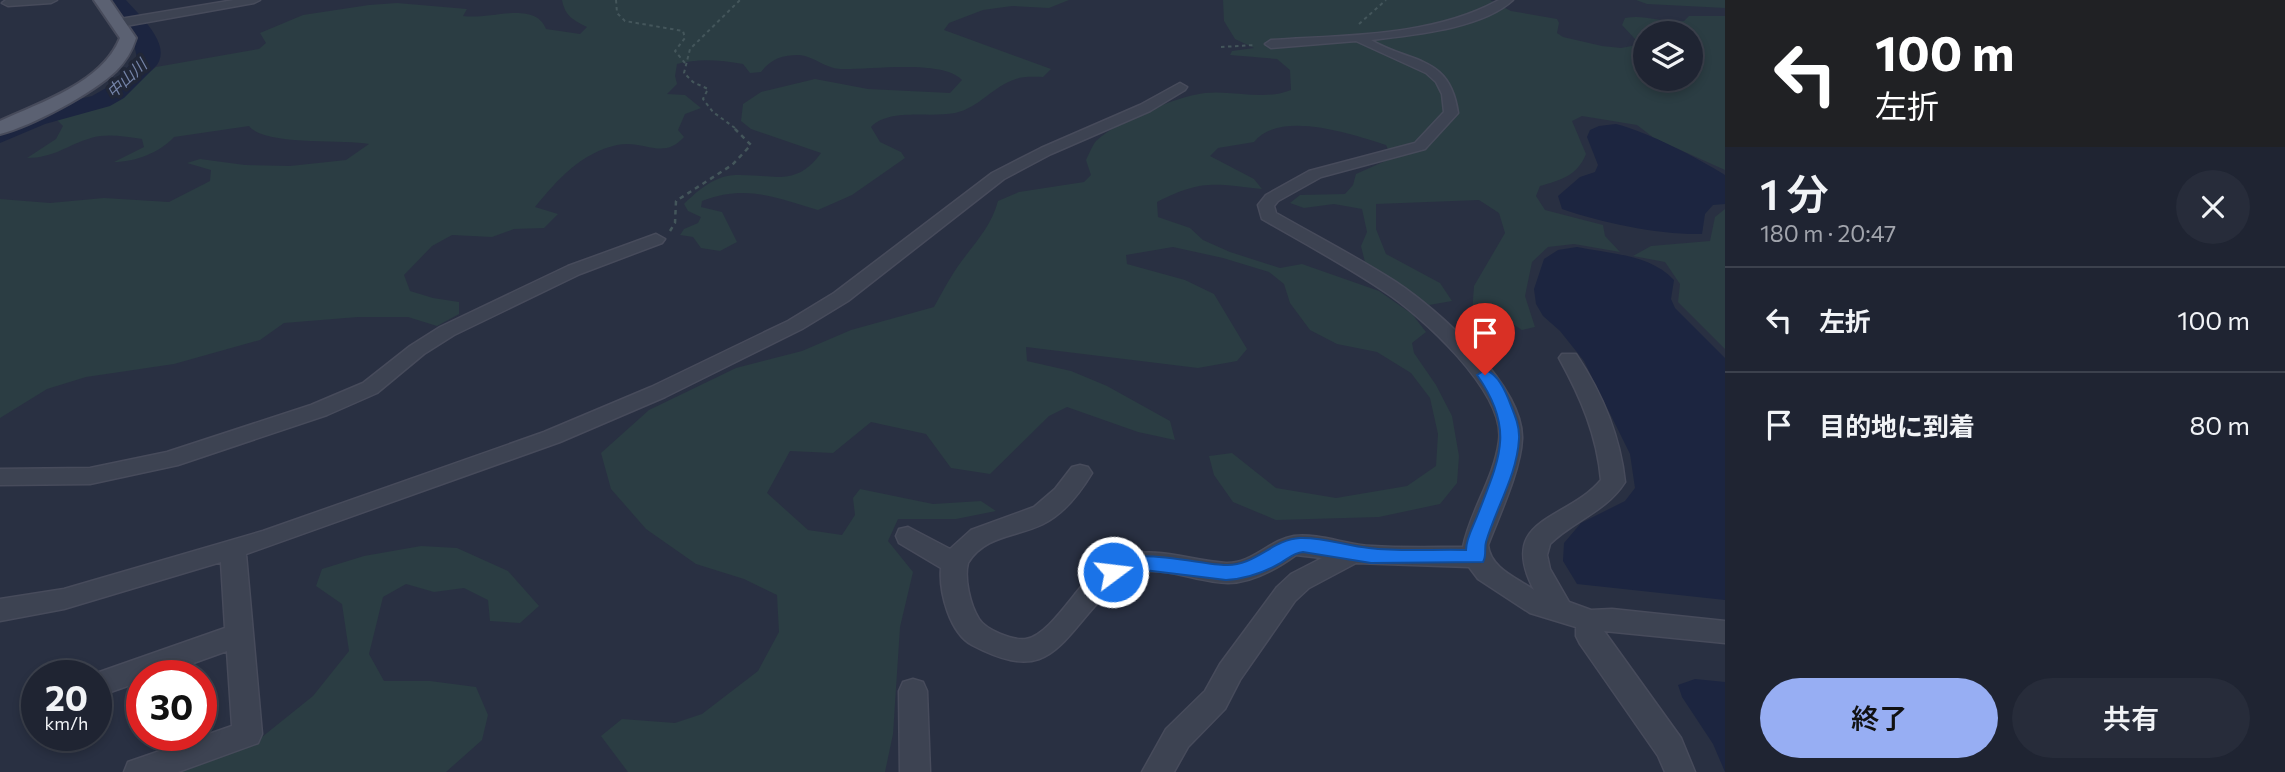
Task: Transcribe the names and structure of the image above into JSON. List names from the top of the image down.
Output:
{
  "water": ["中山川"],
  "page": {
    "turn": ["100 m", "左折"],
    "heading": ["1 分", "180 m · 20:47"],
    "list": [
      {
        "name": "左折",
        "value": "100 m"
      },
      {
        "name": "目的地に到着",
        "value": "80 m"
      }
    ],
    "speed": "20 km/h",
    "limit": "30",
    "buttons": ["終了", "共有"]
  }
}
